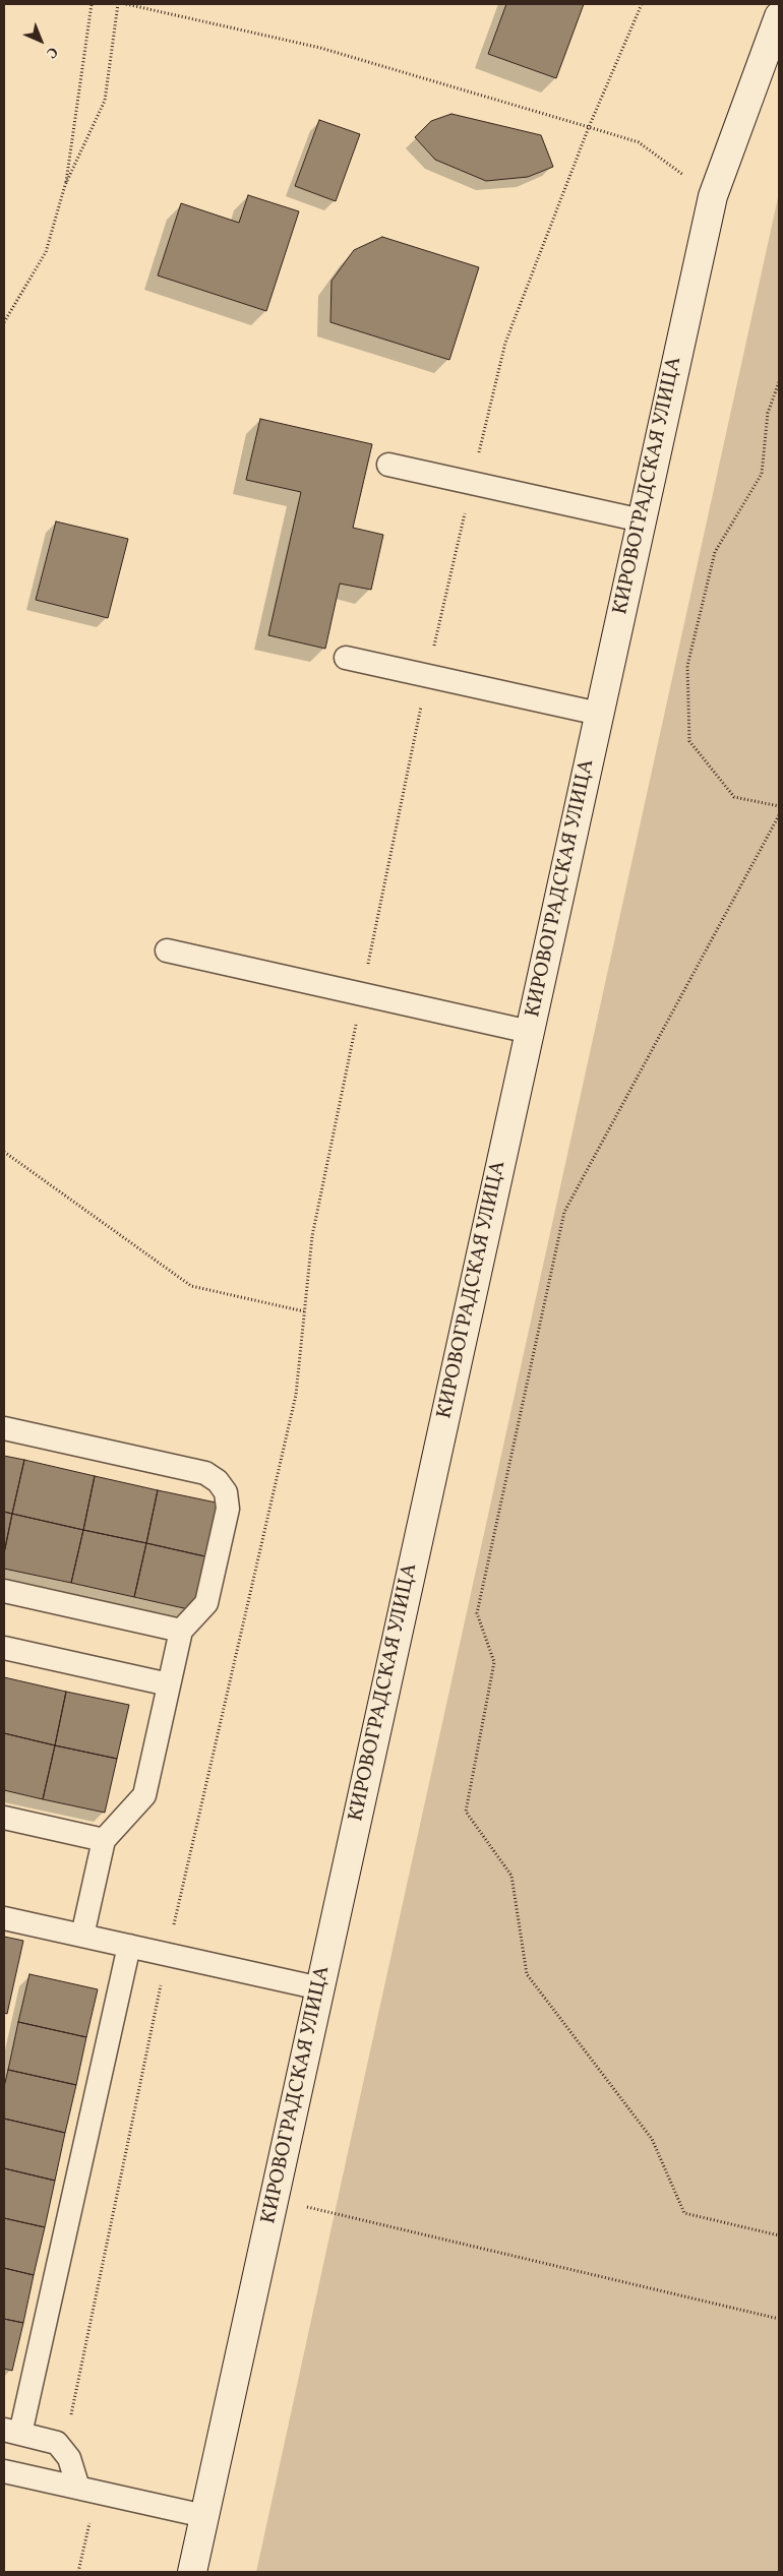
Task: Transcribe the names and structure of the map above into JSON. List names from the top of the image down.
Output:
{
  "streets": {
    "main road": ["КИРОВОГРАДСКАЯ УЛИЦА"]
  },
  "north": "bottom right"
}
